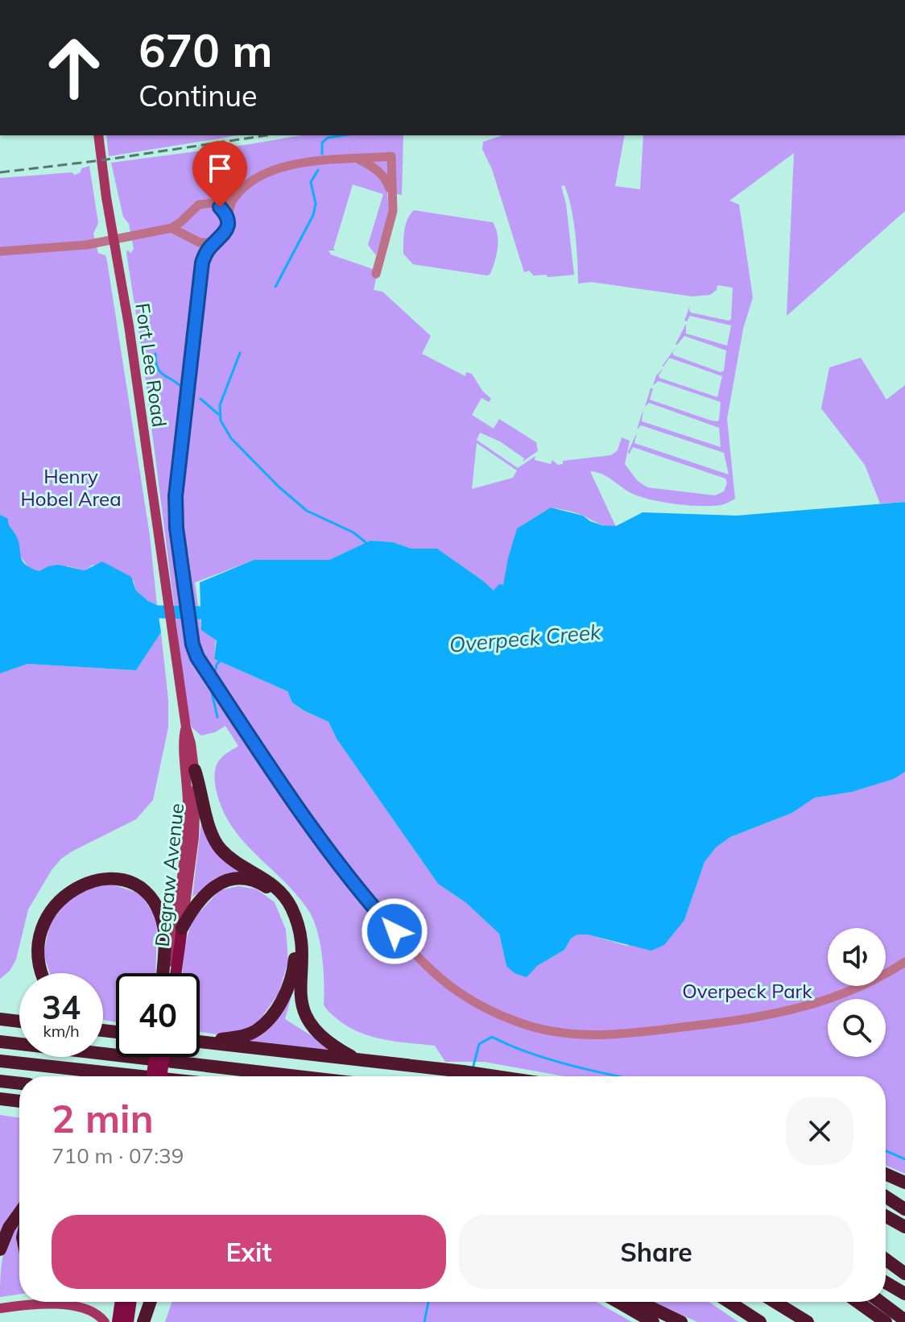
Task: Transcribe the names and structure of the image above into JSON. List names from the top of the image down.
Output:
{
  "streets": {
    "main road": ["Fort Lee Road", "Degraw Avenue"]
  },
  "crossings": [
    ["Fort Lee Road", "Degraw Avenue"]
  ],
  "water": ["Overpeck Creek"],
  "parks": ["Henry Hobel Area", "Overpeck Park"],
  "page": {
    "turn": ["670 m", "Continue"],
    "speed": "34 km/h",
    "limit": "40",
    "heading": ["2 min", "710 m · 07:39"],
    "buttons": ["Exit", "Share"]
  }
}
